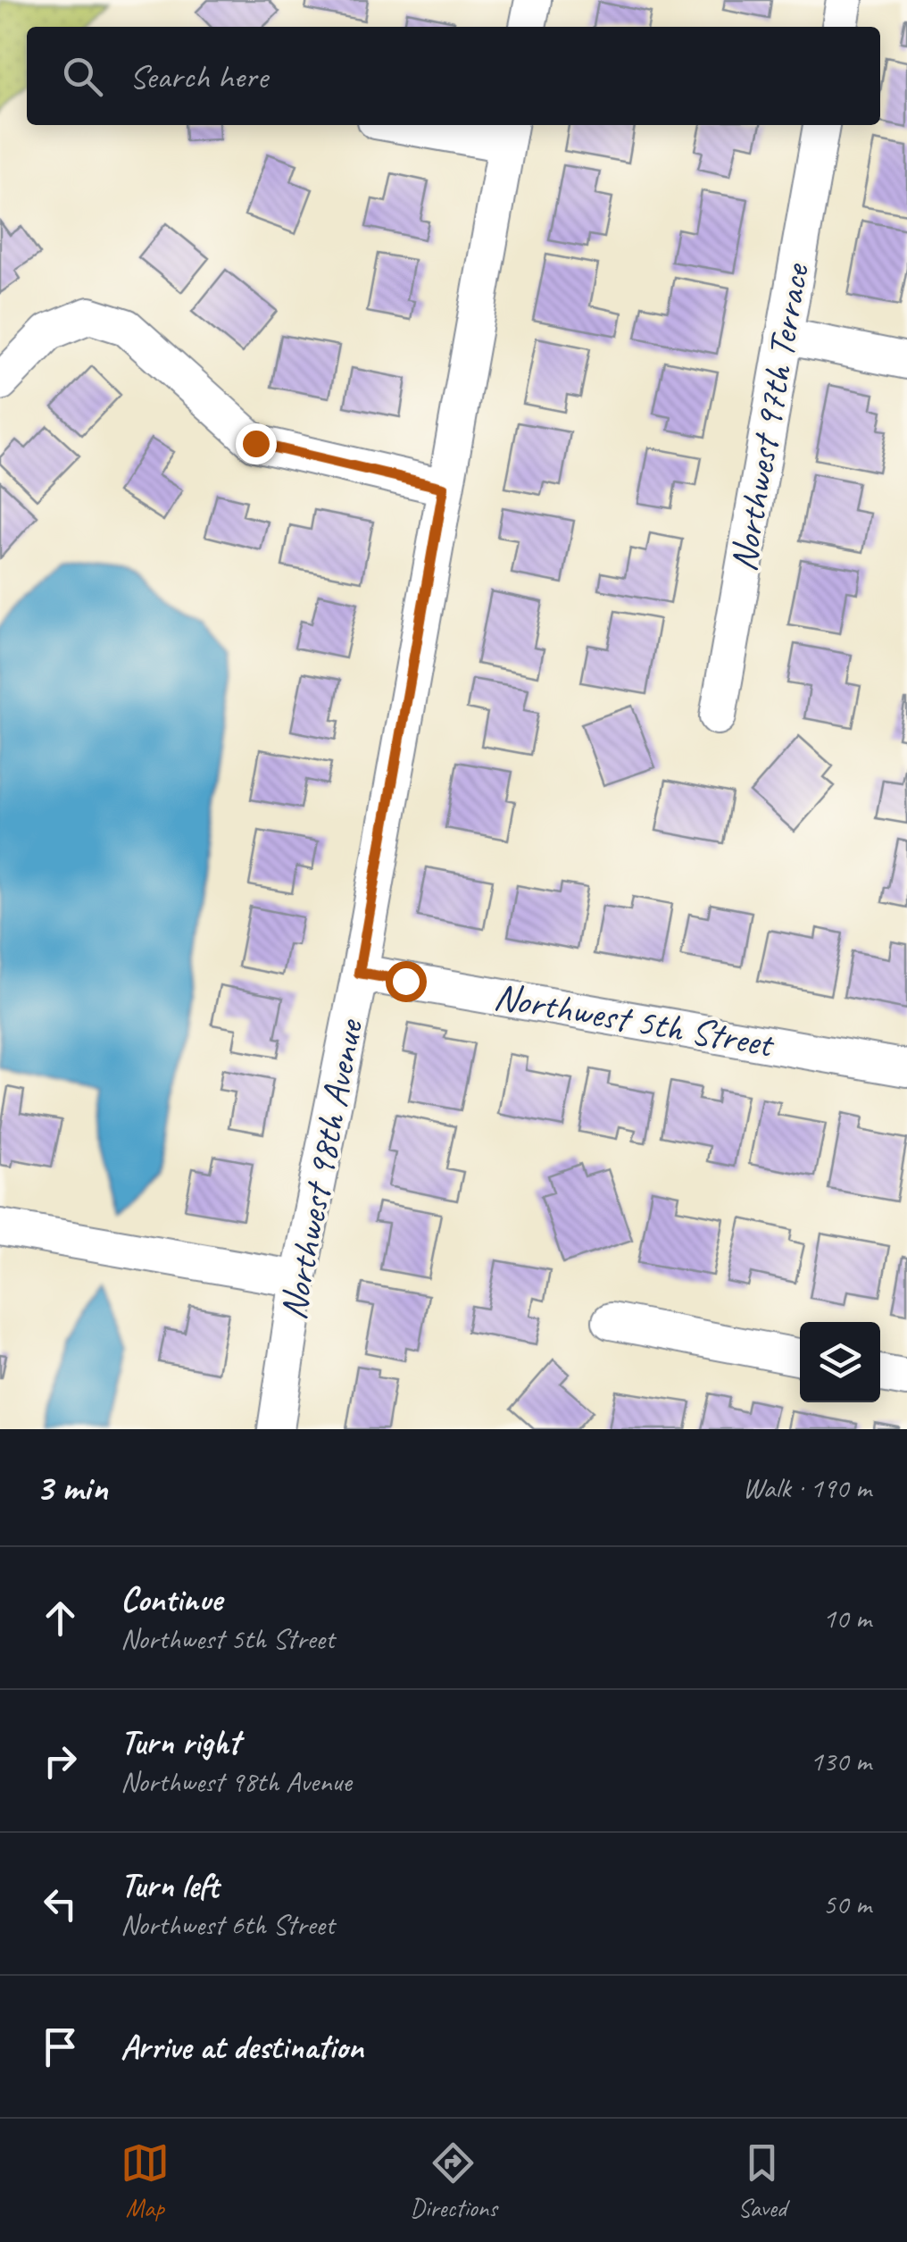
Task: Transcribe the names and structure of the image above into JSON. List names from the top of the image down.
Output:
{
  "streets": {
    "street": ["Northwest 97th Terrace", "Northwest 5th Street", "Northwest 98th Avenue"]
  },
  "crossings": [
    ["Northwest 5th Street", "Northwest 98th Avenue"]
  ],
  "page": {
    "search": "Search here",
    "heading": ["3 min", "Walk · 190 m"],
    "list": [
      ["Continue", "Northwest 5th Street", "10 m"],
      ["Turn right", "Northwest 98th Avenue", "130 m"],
      ["Turn left", "Northwest 6th Street", "50 m"],
      "Arrive at destination"
    ],
    "nav": ["Map", "Directions", "Saved"]
  }
}
